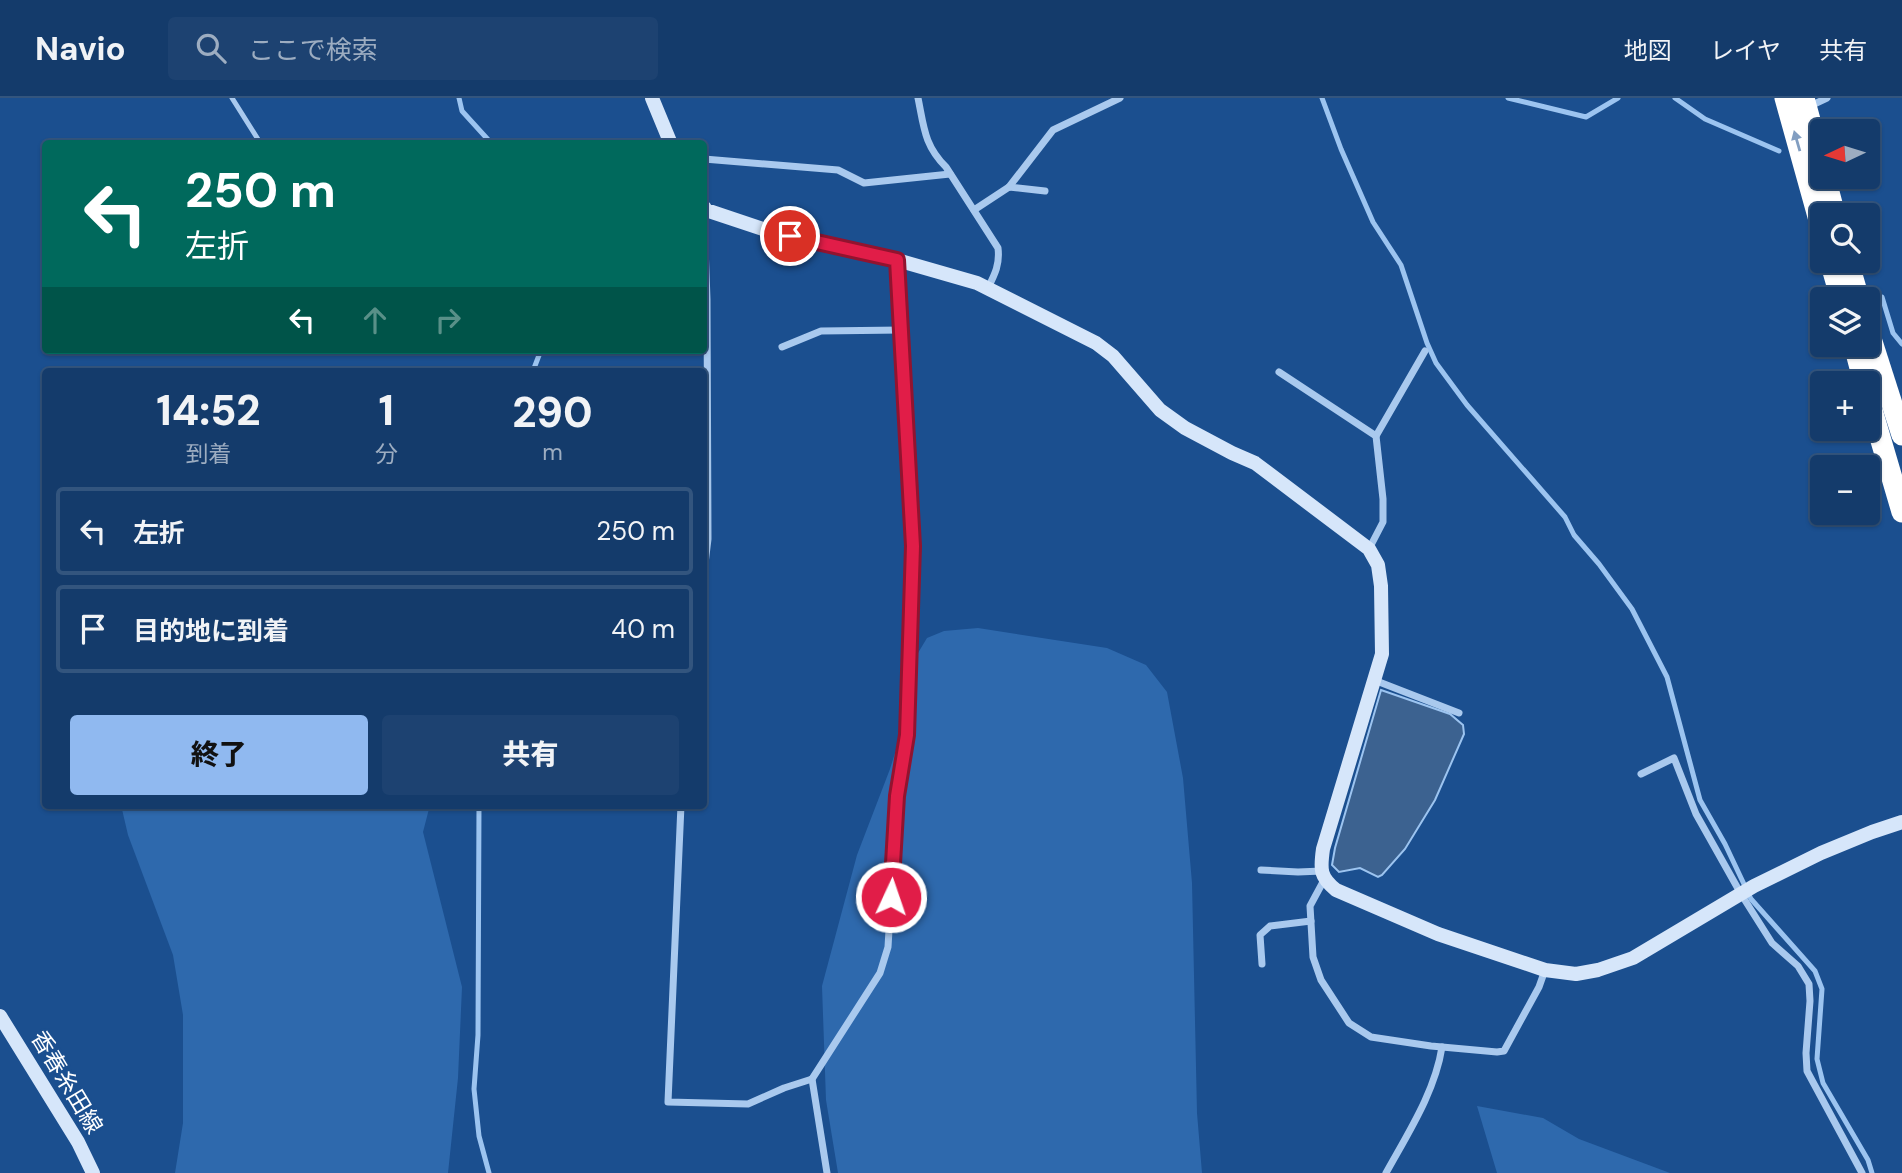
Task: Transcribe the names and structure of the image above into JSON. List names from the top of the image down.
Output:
{
  "streets": {
    "street": ["香春糸田線"]
  },
  "north": "left",
  "page": {
    "header": "Navio",
    "search": "ここで検索",
    "nav": ["地図", "レイヤ", "共有"],
    "map_buttons": ["+", "−"],
    "turn": ["250 m", "左折"],
    "eta": [
      "14:52",
      "到着",
      "1",
      "分",
      "290",
      "m"
    ],
    "list": [
      {
        "name": "左折",
        "value": "250 m"
      },
      {
        "name": "目的地に到着",
        "value": "40 m"
      }
    ],
    "buttons": ["終了", "共有"]
  }
}
